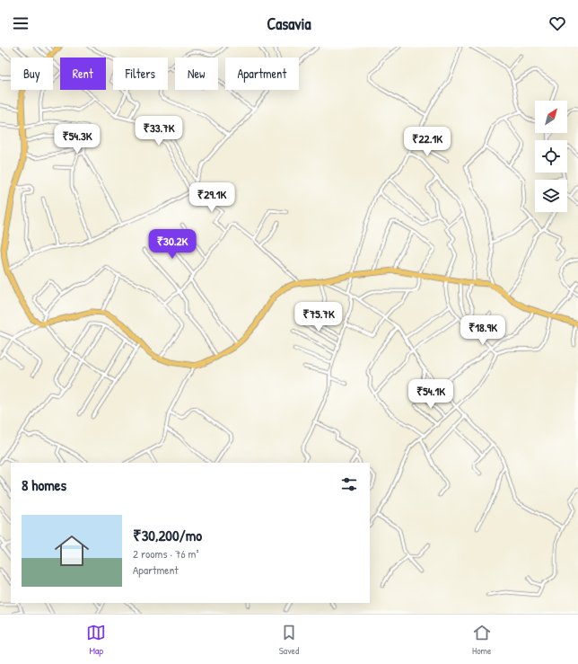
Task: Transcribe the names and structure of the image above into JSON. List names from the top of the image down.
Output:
{
  "north": "top right",
  "page": {
    "header": "Casavia",
    "chip": [
      "Buy",
      "Rent",
      "Filters",
      "New",
      "Apartment"
    ],
    "price": [
      "₹33.7K",
      "₹54.3K",
      "₹22.1K",
      "₹29.1K",
      "₹30.2K",
      "₹75.7K",
      "₹18.9K",
      "₹54.1K"
    ],
    "heading": "8 homes",
    "list": [
      {
        "name": "₹30,200/mo",
        "note": "2 rooms · 76 m² · Apartment"
      }
    ],
    "tabs": ["Map", "Saved", "Home"]
  }
}
